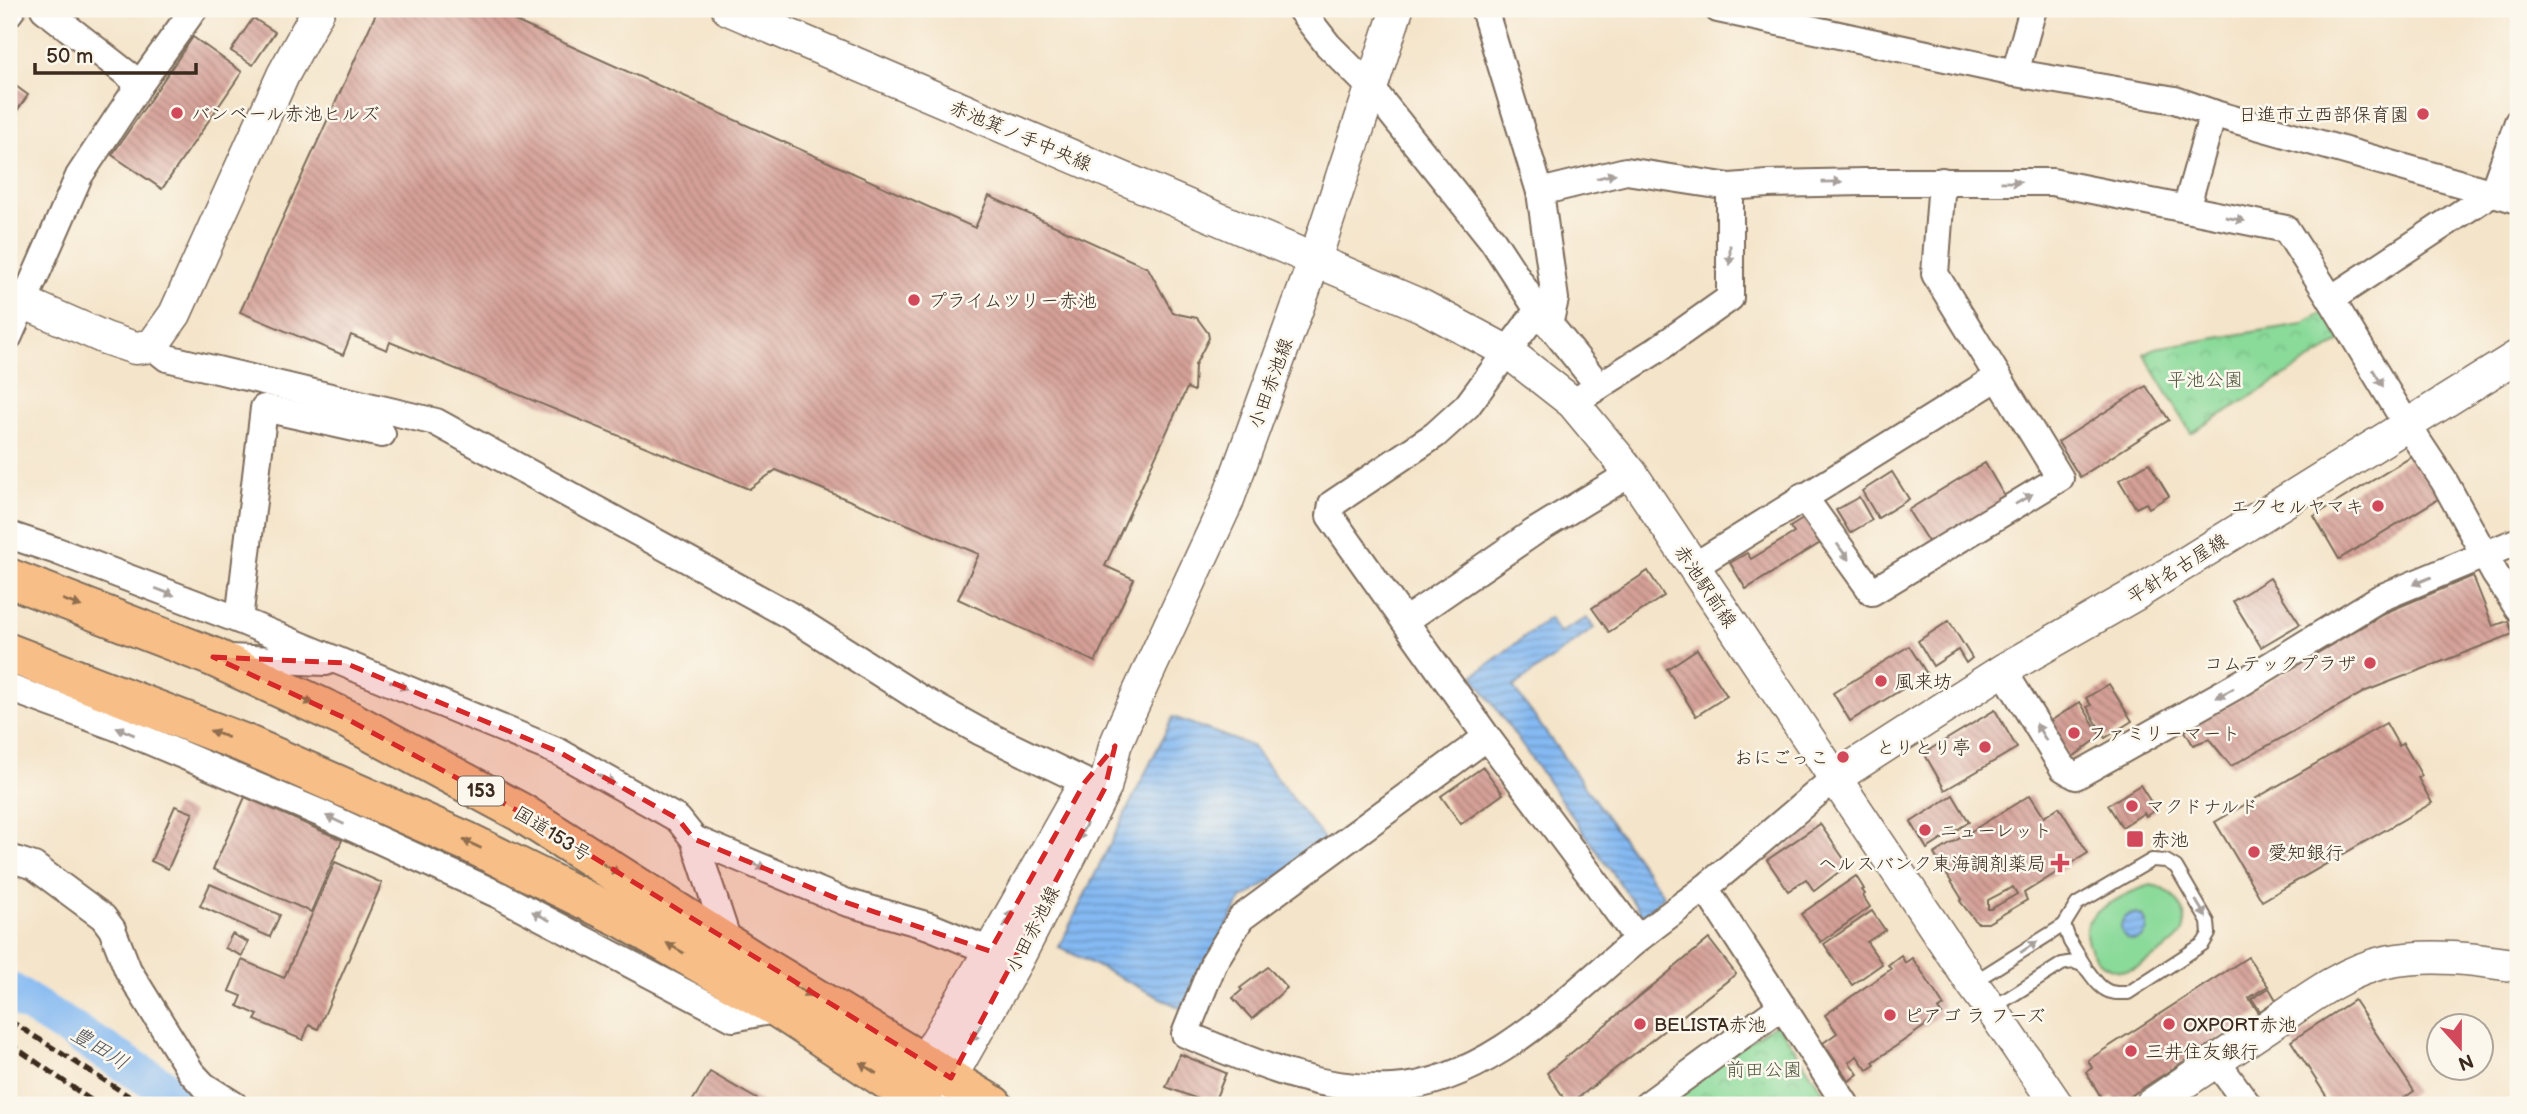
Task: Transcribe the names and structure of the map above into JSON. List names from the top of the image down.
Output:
{
  "streets": {
    "highway": ["153", "国道153号"],
    "street": [
      "赤池箕ノ手中央線",
      "小田赤池線",
      "平針名古屋線",
      "赤池駅前線"
    ]
  },
  "crossings": [
    ["赤池箕ノ手中央線", "小田赤池線"],
    ["赤池箕ノ手中央線", "赤池駅前線"],
    ["小田赤池線", "赤池駅前線"],
    ["小田赤池線", "国道153号"],
    ["平針名古屋線", "赤池駅前線"]
  ],
  "water": ["豊田川"],
  "parks": ["平池公園", "前田公園"],
  "places": {
    "other": [
      "バンベール赤池ヒルズ",
      "日進市立西部保育園",
      "プライムツリー赤池",
      "エクセルヤマキ",
      "コムテックプラザ",
      "風来坊",
      "ファミリーマート",
      "とりとり亭",
      "おにごっこ",
      "マクドナルド",
      "ニューレット",
      "愛知銀行",
      "ピアゴ ラ フーズ",
      "BELISTA赤池",
      "OXPORT赤池",
      "三井住友銀行"
    ],
    "transit": ["赤池"],
    "health": ["ヘルスバンク東海調剤薬局"]
  },
  "scale_bar": "50 m",
  "north": "bottom"
}
